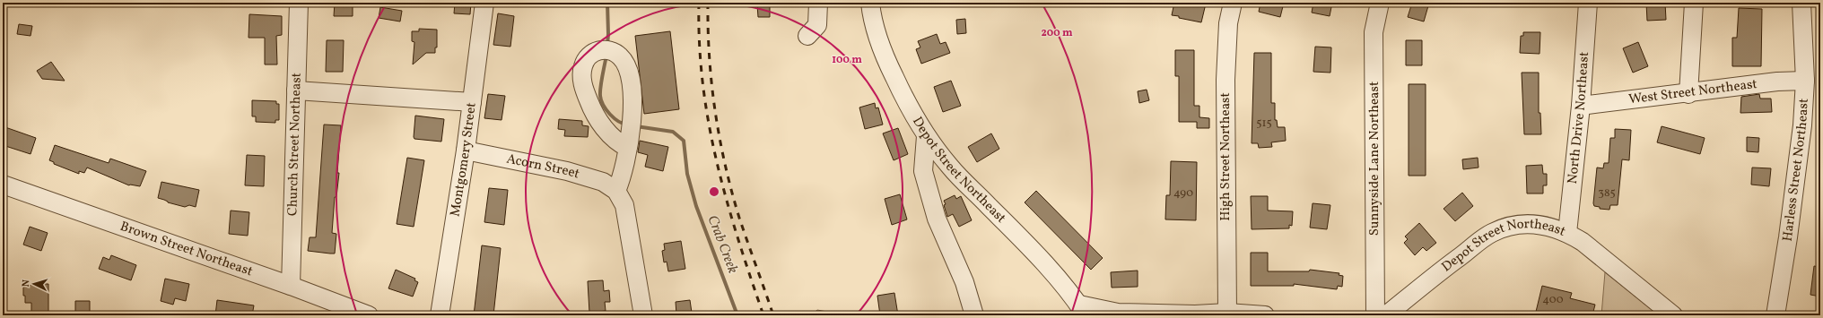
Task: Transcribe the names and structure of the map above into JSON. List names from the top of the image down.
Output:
{
  "streets": {
    "street": [
      "West Street Northeast",
      "North Drive Northeast",
      "Church Street Northeast",
      "High Street Northeast",
      "Sunnyside Lane Northeast",
      "Montgomery Street",
      "Acorn Street",
      "Depot Street Northeast",
      "Harless Street Northeast",
      "Brown Street Northeast"
    ]
  },
  "crossings": [
    ["West Street Northeast", "North Drive Northeast"],
    ["West Street Northeast", "Harless Street Northeast"],
    ["North Drive Northeast", "Depot Street Northeast"],
    ["Church Street Northeast", "Brown Street Northeast"],
    ["Montgomery Street", "Acorn Street"]
  ],
  "water": ["Crab Creek"],
  "house_numbers": [
    "515",
    "490",
    "385",
    "400"
  ],
  "north": "left",
  "rings": ["200 m", "100 m"]
}
